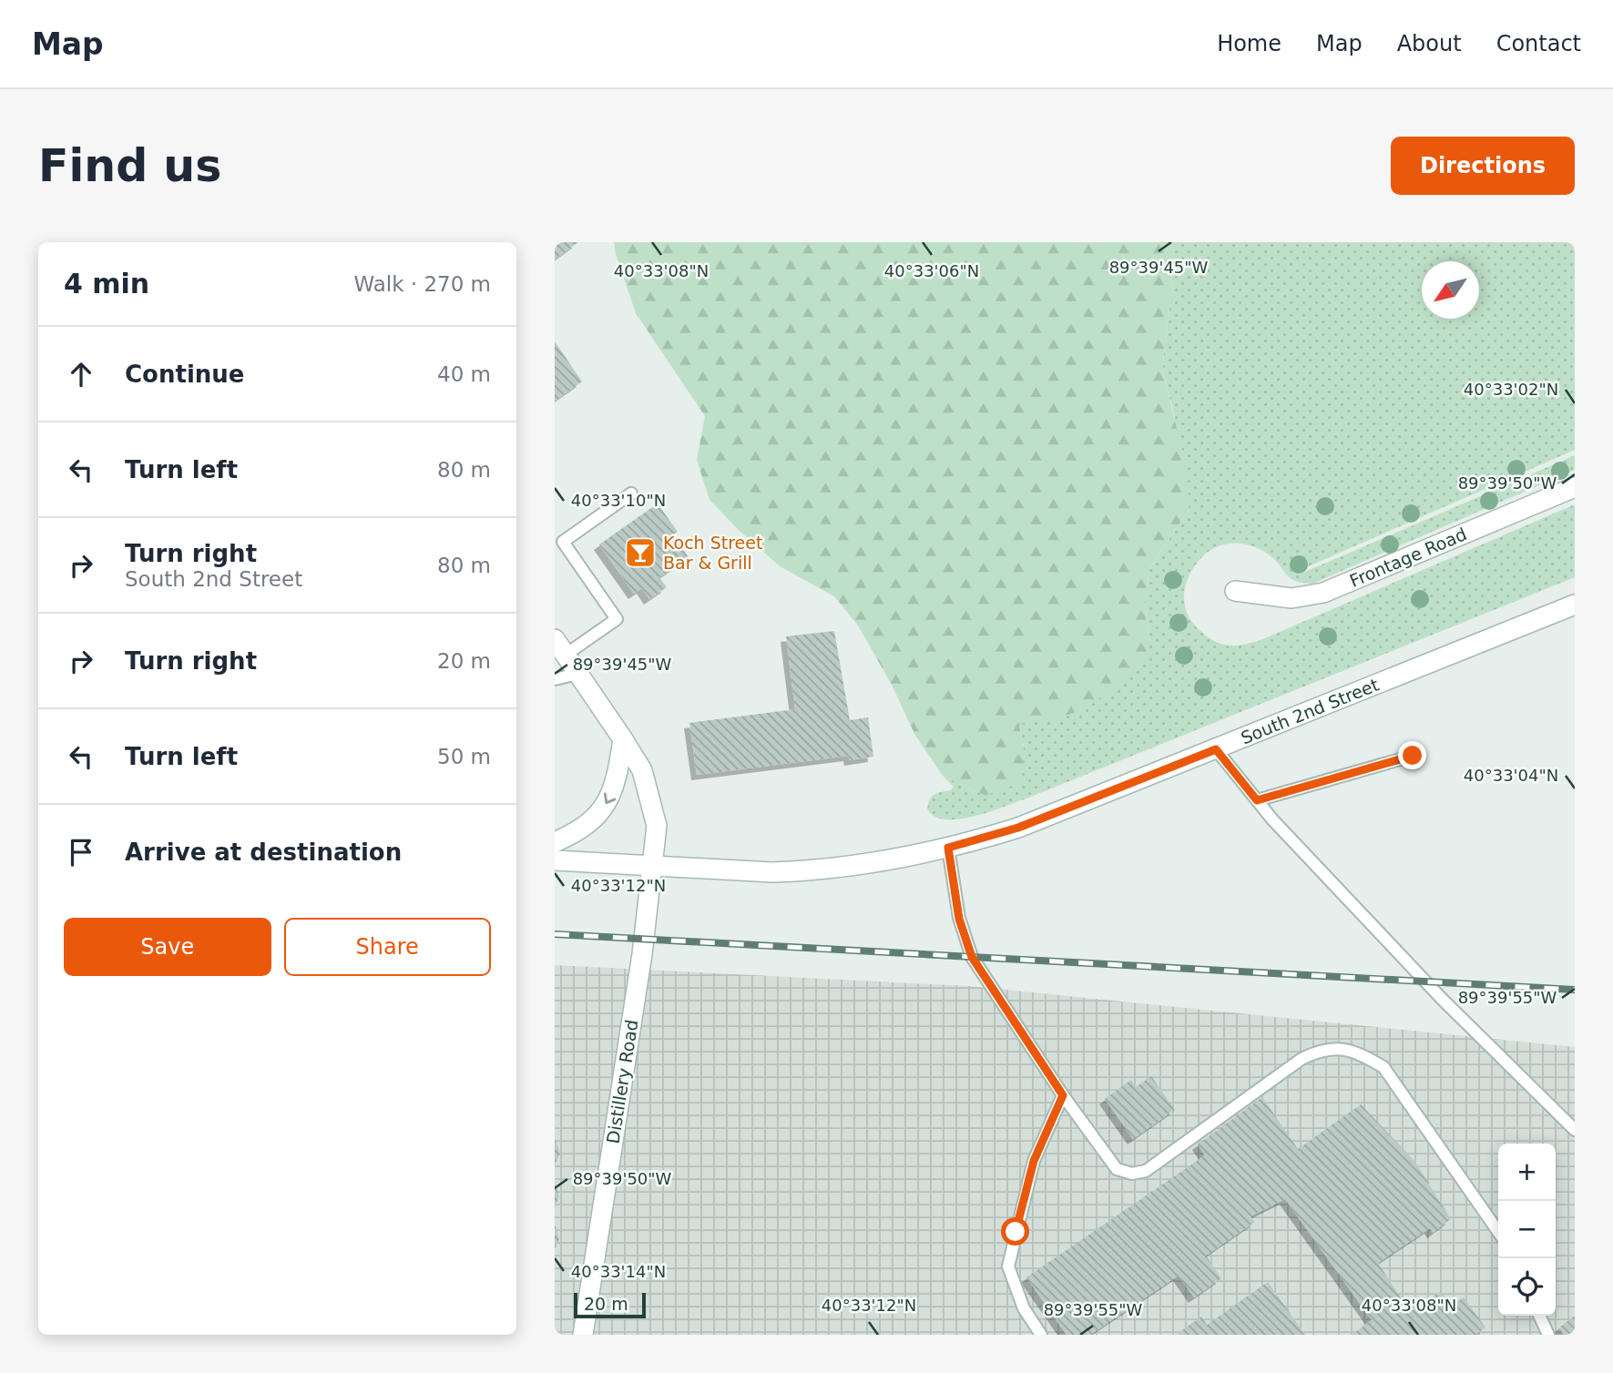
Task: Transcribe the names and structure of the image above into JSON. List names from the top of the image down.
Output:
{
  "streets": {
    "main road": ["Frontage Road", "South 2nd Street", "Distillery Road"]
  },
  "crossings": [
    ["South 2nd Street", "Distillery Road"]
  ],
  "places": {
    "bar": ["Koch Street Bar & Grill"]
  },
  "scale_bar": "20 m",
  "north": "bottom left",
  "page": {
    "header": "Map",
    "nav": [
      "Home",
      "Map",
      "About",
      "Contact"
    ],
    "buttons": [
      "Directions",
      ["Save", "Share"]
    ],
    "title": "Find us",
    "heading": ["4 min", "Walk · 270 m"],
    "list": [
      ["Continue", "40 m"],
      ["Turn left", "80 m"],
      ["Turn right", "South 2nd Street", "80 m"],
      ["Turn right", "20 m"],
      ["Turn left", "50 m"],
      "Arrive at destination"
    ],
    "map_buttons": ["+", "−"],
    "scale": "20 m"
  },
  "coordinates": [
    "89°39'45\"W",
    "40°33'08\"N",
    "40°33'06\"N",
    "40°33'02\"N",
    "89°39'50\"W",
    "40°33'10\"N",
    "40°33'04\"N",
    "40°33'12\"N",
    "89°39'55\"W",
    "40°33'14\"N"
  ]
}
